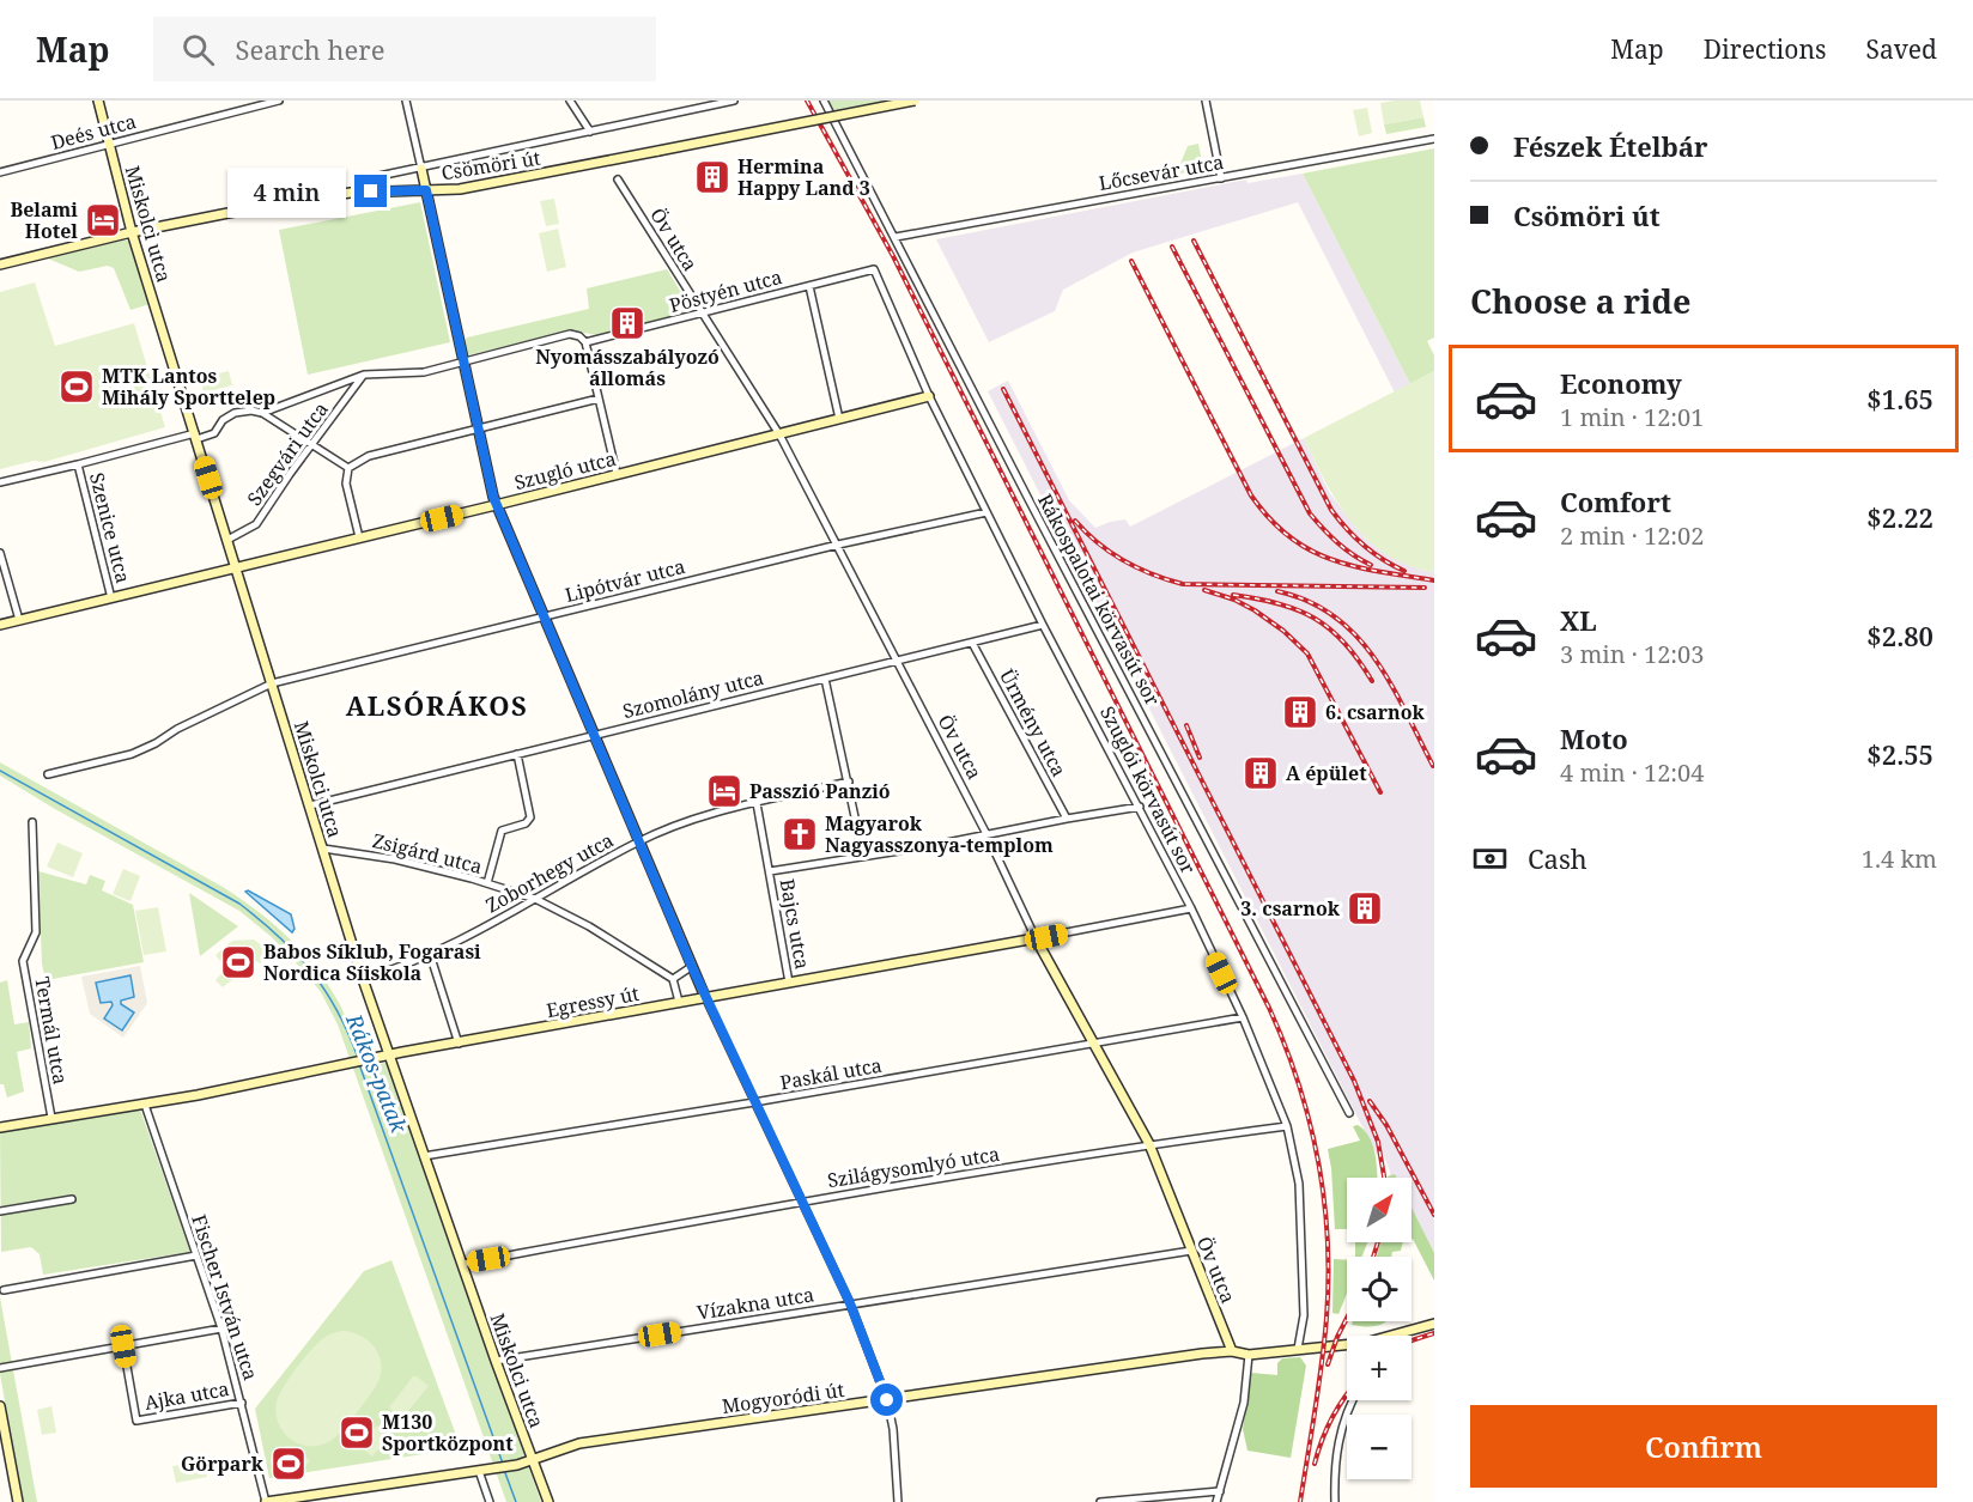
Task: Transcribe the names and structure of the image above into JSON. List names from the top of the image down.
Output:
{
  "streets": {
    "street": [
      "Deés utca",
      "Csömöri út",
      "Lőcsevár utca",
      "Miskolci utca",
      "Öv utca",
      "Pöstyén utca",
      "Szegvári utca",
      "Szugló utca",
      "Szenice utca",
      "Lipótvár utca",
      "Rákospalotai körvasút sor",
      "Szomolány utca",
      "Ürmény utca",
      "Szuglói körvasút sor",
      "Zsigárd utca",
      "Zoborhegy utca",
      "Bajcs utca",
      "Egressy út",
      "Termál utca",
      "Paskál utca",
      "Szilágysomlyó utca",
      "Fischer István utca",
      "Vízakna utca",
      "Ajka utca",
      "Mogyoródi út"
    ]
  },
  "crossings": [
    ["Deés utca", "Miskolci utca"],
    ["Csömöri út", "Miskolci utca"],
    ["Lőcsevár utca", "Rákospalotai körvasút sor"],
    ["Miskolci utca", "Szegvári utca"],
    ["Miskolci utca", "Szugló utca"],
    ["Miskolci utca", "Lipótvár utca"],
    ["Miskolci utca", "Szomolány utca"],
    ["Miskolci utca", "Zsigárd utca"],
    ["Miskolci utca", "Zoborhegy utca"],
    ["Miskolci utca", "Egressy út"],
    ["Miskolci utca", "Paskál utca"],
    ["Miskolci utca", "Szilágysomlyó utca"],
    ["Miskolci utca", "Vízakna utca"],
    ["Miskolci utca", "Mogyoródi út"],
    ["Öv utca", "Pöstyén utca"],
    ["Öv utca", "Szugló utca"],
    ["Öv utca", "Lipótvár utca"],
    ["Öv utca", "Szomolány utca"],
    ["Öv utca", "Egressy út"],
    ["Öv utca", "Paskál utca"],
    ["Öv utca", "Szilágysomlyó utca"],
    ["Öv utca", "Vízakna utca"],
    ["Öv utca", "Mogyoródi út"],
    ["Pöstyén utca", "Szuglói körvasút sor"],
    ["Szugló utca", "Szenice utca"],
    ["Szugló utca", "Szuglói körvasút sor"],
    ["Lipótvár utca", "Szuglói körvasút sor"],
    ["Szomolány utca", "Ürmény utca"],
    ["Szomolány utca", "Szuglói körvasút sor"],
    ["Szuglói körvasút sor", "Egressy út"],
    ["Szuglói körvasút sor", "Paskál utca"],
    ["Szuglói körvasút sor", "Szilágysomlyó utca"],
    ["Szuglói körvasút sor", "Mogyoródi út"],
    ["Zsigárd utca", "Zoborhegy utca"],
    ["Zoborhegy utca", "Bajcs utca"],
    ["Bajcs utca", "Egressy út"],
    ["Egressy út", "Termál utca"],
    ["Egressy út", "Fischer István utca"],
    ["Fischer István utca", "Ajka utca"],
    ["Fischer István utca", "Mogyoródi út"]
  ],
  "districts": ["ALSÓRÁKOS"],
  "water": ["Rákos-patak"],
  "places": {
    "building": [
      "Hermina Happy Land 3",
      "Nyomásszabályozó állomás",
      "6. csarnok",
      "A épület",
      "3. csarnok"
    ],
    "hotel": ["Belami Hotel", "Passzió Panzió"],
    "sports": [
      "MTK Lantos Mihály Sporttelep",
      "Babos Síklub, Fogarasi Nordica Síiskola",
      "M130 Sportközpont",
      "Görpark"
    ],
    "church": ["Magyarok Nagyasszonya-templom"]
  },
  "north": "top right",
  "page": {
    "header": "Map",
    "search": "Search here",
    "nav": ["Map", "Directions", "Saved"],
    "banner": ["Fészek Ételbár", "Csömöri út"],
    "bubble": "4 min",
    "heading": "Choose a ride",
    "list": [
      {
        "name": "Economy",
        "note": "1 min · 12:01",
        "value": "$1.65"
      },
      {
        "name": "Comfort",
        "note": "2 min · 12:02",
        "value": "$2.22"
      },
      {
        "name": "XL",
        "note": "3 min · 12:03",
        "value": "$2.80"
      },
      {
        "name": "Moto",
        "note": "4 min · 12:04",
        "value": "$2.55"
      }
    ],
    "pay": ["Cash", "1.4 km"],
    "map_buttons": ["+", "−"],
    "buttons": "Confirm"
  }
}
